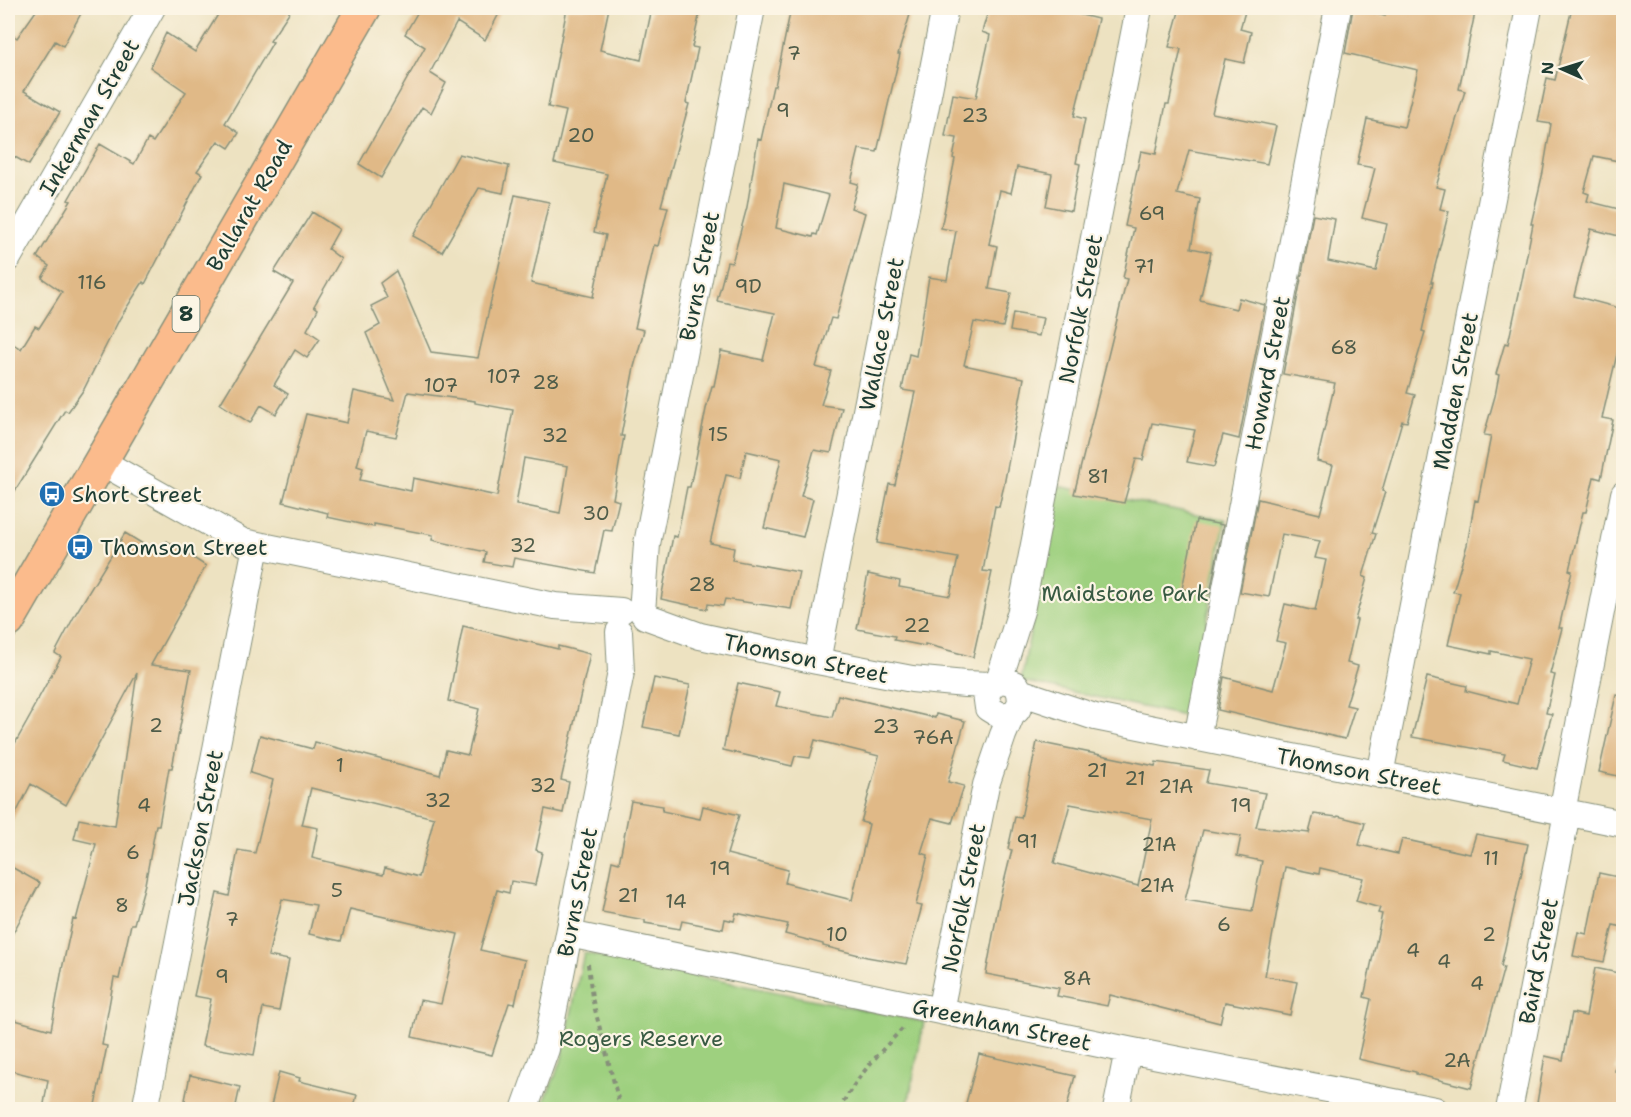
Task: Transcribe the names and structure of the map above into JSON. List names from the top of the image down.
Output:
{
  "streets": {
    "highway": ["Ballarat Road", "8"],
    "street": [
      "Inkerman Street",
      "Burns Street",
      "Norfolk Street",
      "Wallace Street",
      "Howard Street",
      "Madden Street",
      "Thomson Street",
      "Jackson Street",
      "Baird Street",
      "Greenham Street"
    ]
  },
  "crossings": [
    ["Ballarat Road", "Thomson Street"],
    ["Burns Street", "Thomson Street"],
    ["Burns Street", "Greenham Street"],
    ["Norfolk Street", "Thomson Street"],
    ["Norfolk Street", "Greenham Street"],
    ["Wallace Street", "Thomson Street"],
    ["Howard Street", "Thomson Street"],
    ["Madden Street", "Thomson Street"],
    ["Thomson Street", "Jackson Street"],
    ["Thomson Street", "Baird Street"]
  ],
  "parks": ["Maidstone Park", "Rogers Reserve"],
  "places": {
    "bus stop": ["Short Street", "Thomson Street"]
  },
  "house_numbers": [
    "7",
    "9",
    "23",
    "20",
    "69",
    "71",
    "116",
    "9D",
    "68",
    "107",
    "28",
    "107",
    "15",
    "32",
    "81",
    "30",
    "32",
    "28",
    "22",
    "2",
    "23",
    "76A",
    "1",
    "21",
    "21",
    "32",
    "21A",
    "32",
    "4",
    "19",
    "91",
    "21A",
    "6",
    "11",
    "19",
    "21A",
    "5",
    "21",
    "14",
    "8",
    "7",
    "6",
    "10",
    "2",
    "4",
    "4",
    "9",
    "8A",
    "4",
    "2A"
  ],
  "north": "left"
}
